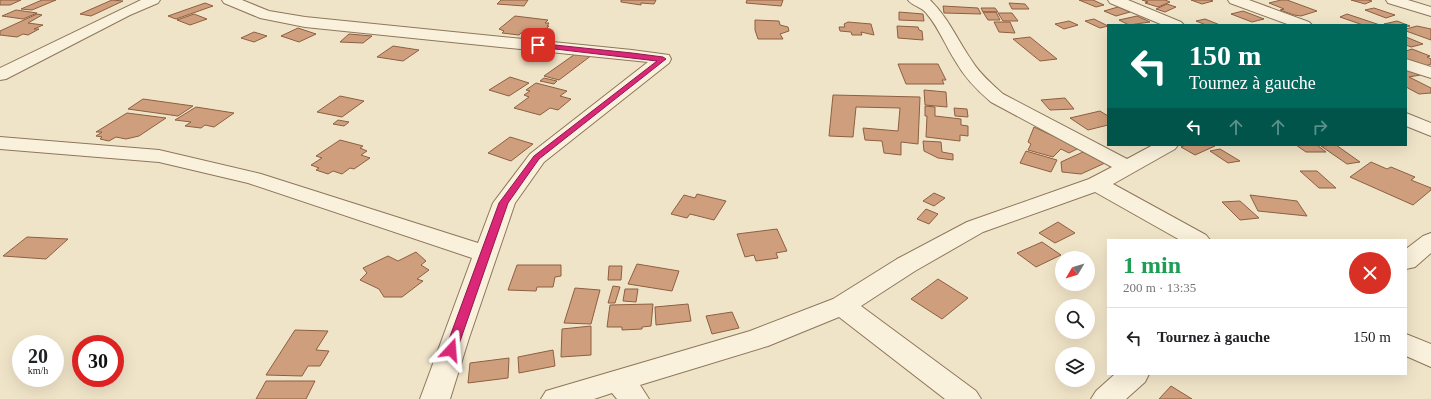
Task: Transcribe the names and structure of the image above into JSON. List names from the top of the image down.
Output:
{
  "north": "bottom left",
  "page": {
    "turn": ["150 m", "Tournez à gauche"],
    "heading": ["1 min", "200 m · 13:35"],
    "list": [
      {
        "name": "Tournez à gauche",
        "value": "150 m"
      }
    ],
    "speed": "20 km/h",
    "limit": "30"
  }
}
